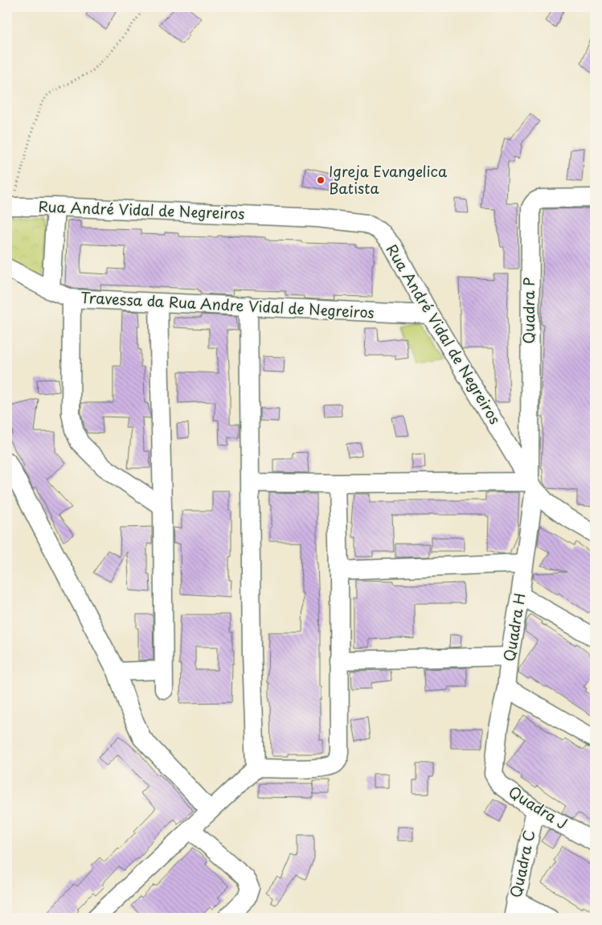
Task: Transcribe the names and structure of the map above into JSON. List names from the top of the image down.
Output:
{
  "streets": {
    "street": [
      "Rua André Vidal de Negreiros",
      "Travessa da Rua Andre Vidal de Negreiros",
      "Quadra P",
      "Quadra H",
      "Quadra J",
      "Quadra C"
    ]
  },
  "crossings": [
    ["Rua André Vidal de Negreiros", "Travessa da Rua Andre Vidal de Negreiros"],
    ["Rua André Vidal de Negreiros", "Quadra P"],
    ["Rua André Vidal de Negreiros", "Quadra H"],
    ["Quadra P", "Quadra H"],
    ["Quadra H", "Quadra J"],
    ["Quadra J", "Quadra C"]
  ],
  "places": ["Igreja Evangelica Batista"]
}
